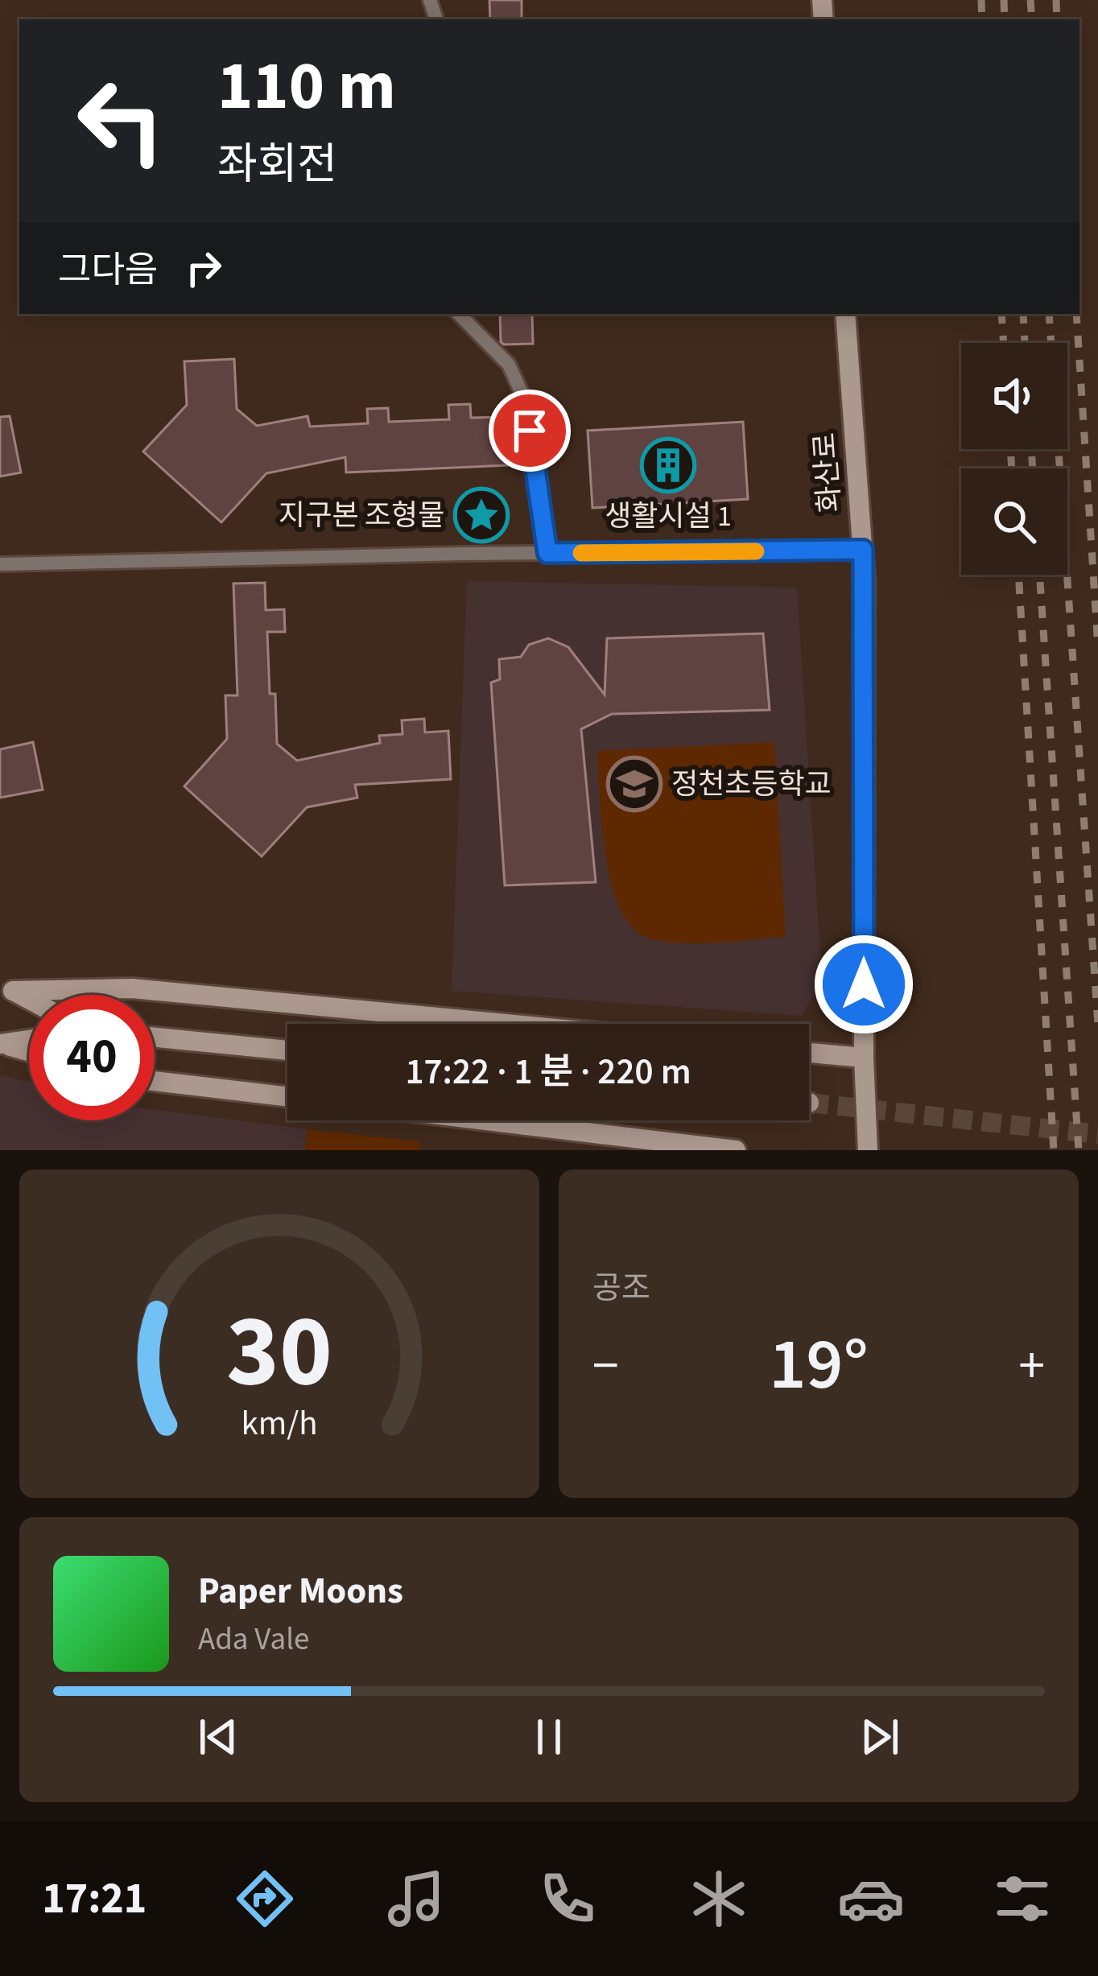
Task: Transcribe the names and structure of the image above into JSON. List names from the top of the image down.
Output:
{
  "streets": {
    "street": ["화산로"]
  },
  "places": {
    "building": ["생활시설 1"],
    "place": ["지구본 조형물"],
    "school or university": ["정천초등학교"]
  },
  "page": {
    "turn": ["110 m", "좌회전"],
    "then": "그다음",
    "limit": "40",
    "trip": "17:22 · 1 분 · 220 m",
    "tile": "공조",
    "heat": ["−", "19°", "+"],
    "song": ["Paper Moons", "Ada Vale"],
    "tabs": "17:21",
    "gauge": ["30", "km/h"]
  }
}
